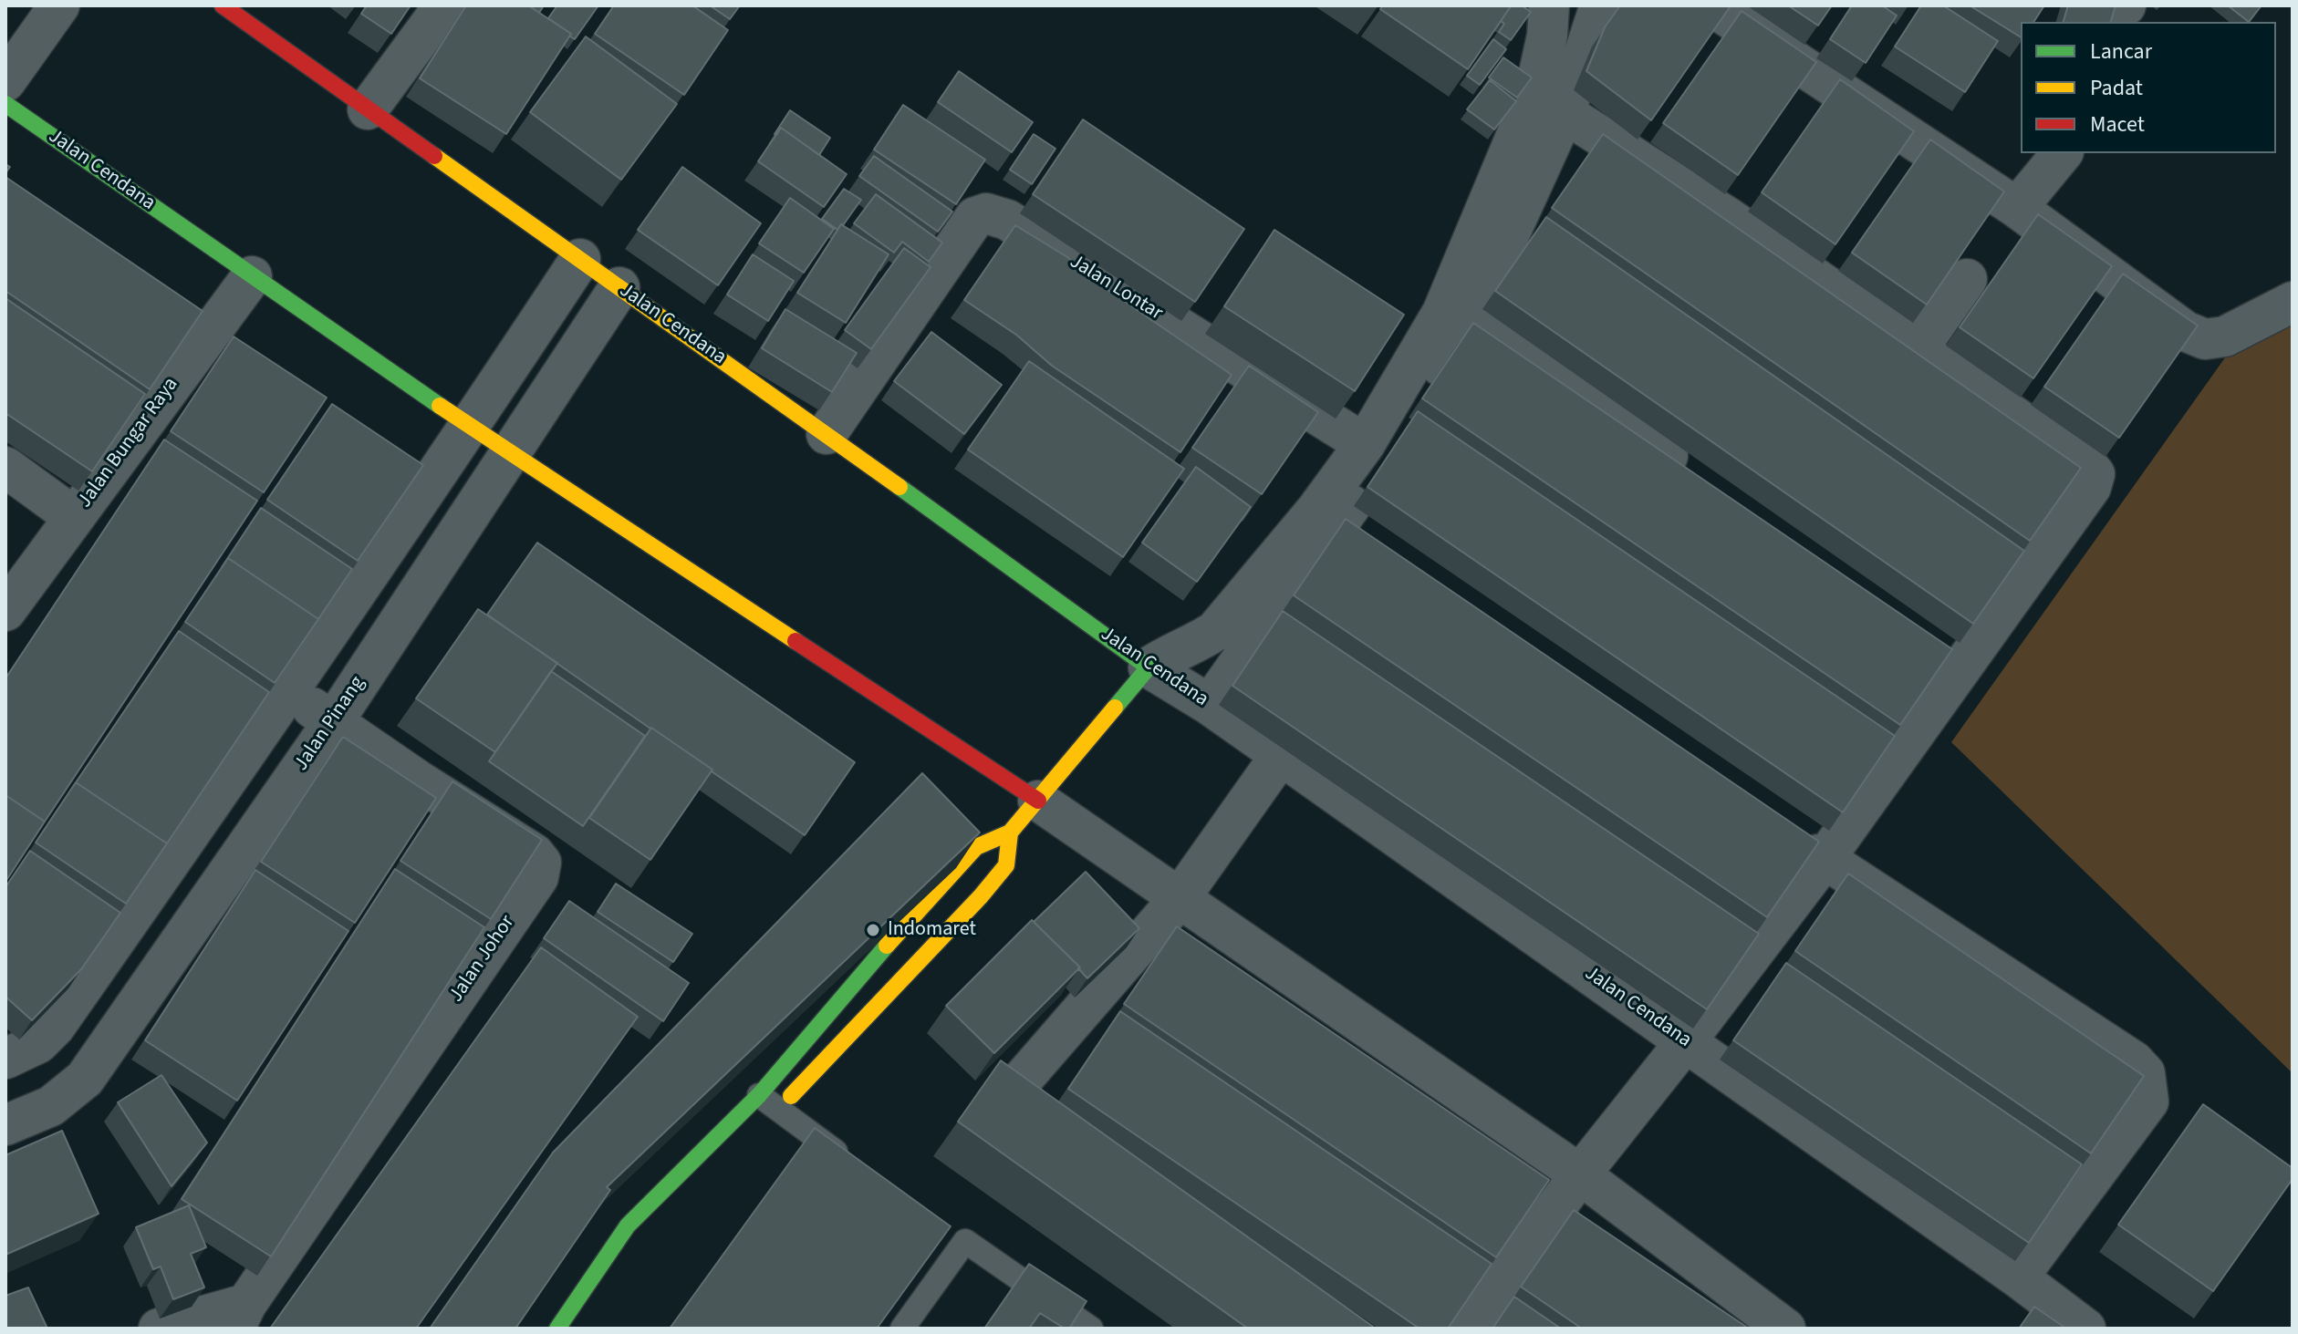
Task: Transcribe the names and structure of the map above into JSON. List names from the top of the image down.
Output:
{
  "streets": {
    "street": [
      "Jalan Cendana",
      "Jalan Lontar",
      "Jalan Bungar Raya",
      "Jalan Pinang",
      "Jalan Johor"
    ]
  },
  "crossings": [
    ["Jalan Cendana", "Jalan Lontar"],
    ["Jalan Cendana", "Jalan Bungar Raya"],
    ["Jalan Cendana", "Jalan Pinang"],
    ["Jalan Pinang", "Jalan Johor"]
  ],
  "places": ["Indomaret"],
  "legend": ["Lancar", "Padat", "Macet"]
}
